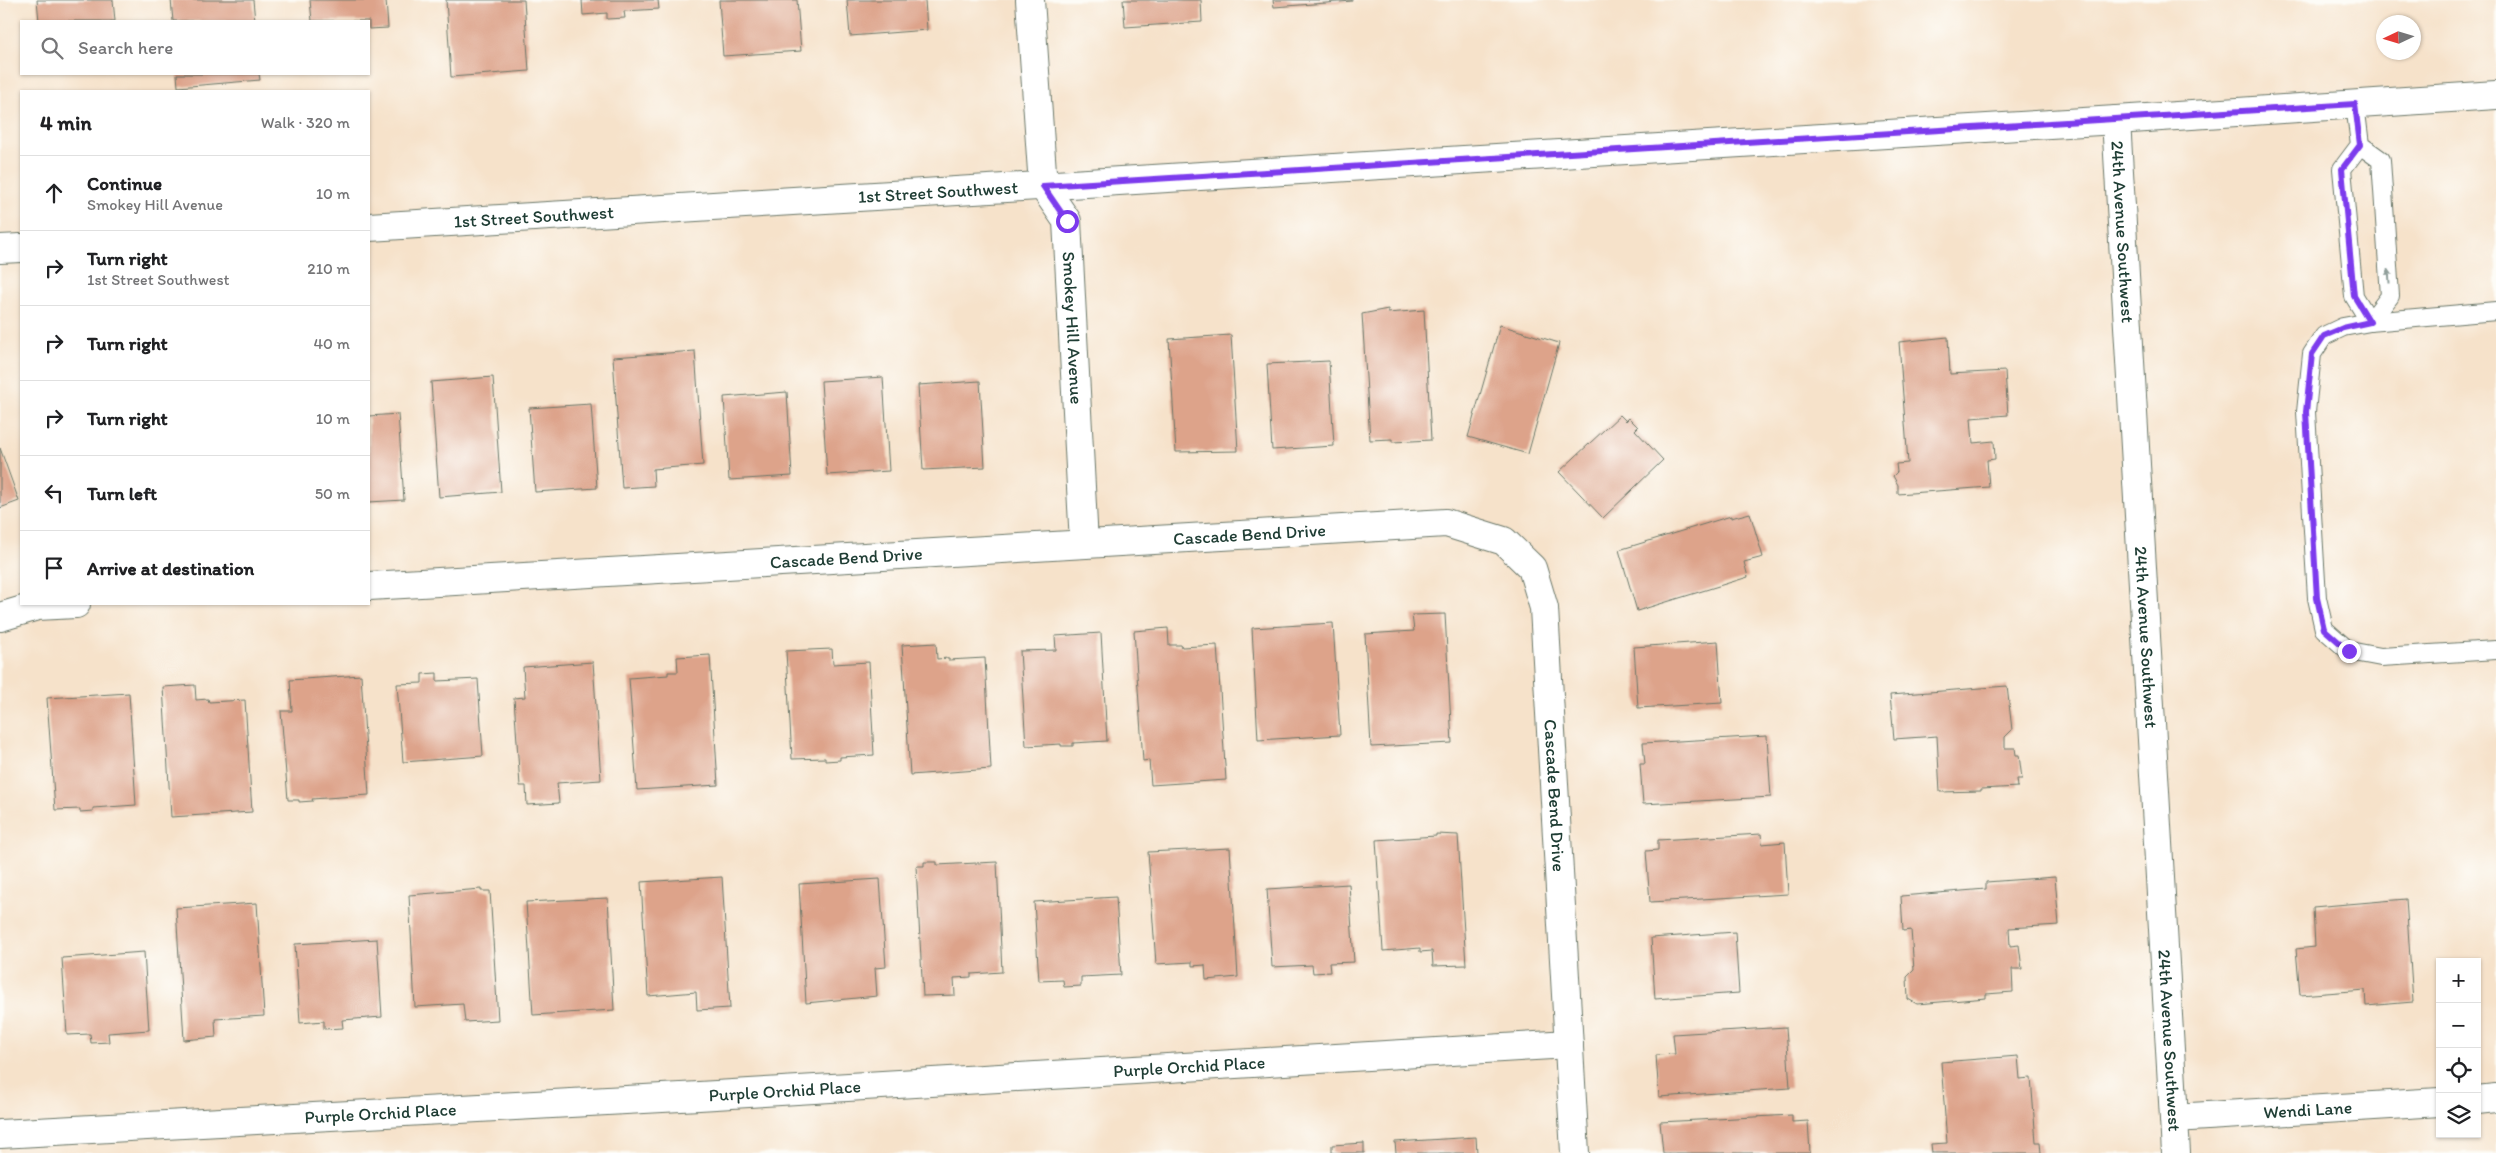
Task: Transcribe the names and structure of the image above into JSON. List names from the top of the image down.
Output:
{
  "streets": {
    "street": [
      "1st Street Southwest",
      "24th Avenue Southwest",
      "Smokey Hill Avenue",
      "Cascade Bend Drive",
      "Purple Orchid Place",
      "Wendi Lane"
    ]
  },
  "crossings": [
    ["1st Street Southwest", "24th Avenue Southwest"],
    ["1st Street Southwest", "Smokey Hill Avenue"],
    ["24th Avenue Southwest", "Wendi Lane"],
    ["Smokey Hill Avenue", "Cascade Bend Drive"],
    ["Cascade Bend Drive", "Purple Orchid Place"]
  ],
  "north": "left",
  "page": {
    "search": "Search here",
    "heading": ["4 min", "Walk · 320 m"],
    "list": [
      ["Continue", "Smokey Hill Avenue", "10 m"],
      ["Turn right", "1st Street Southwest", "210 m"],
      ["Turn right", "40 m"],
      ["Turn right", "10 m"],
      ["Turn left", "50 m"],
      "Arrive at destination"
    ],
    "map_buttons": ["+", "−"]
  }
}
